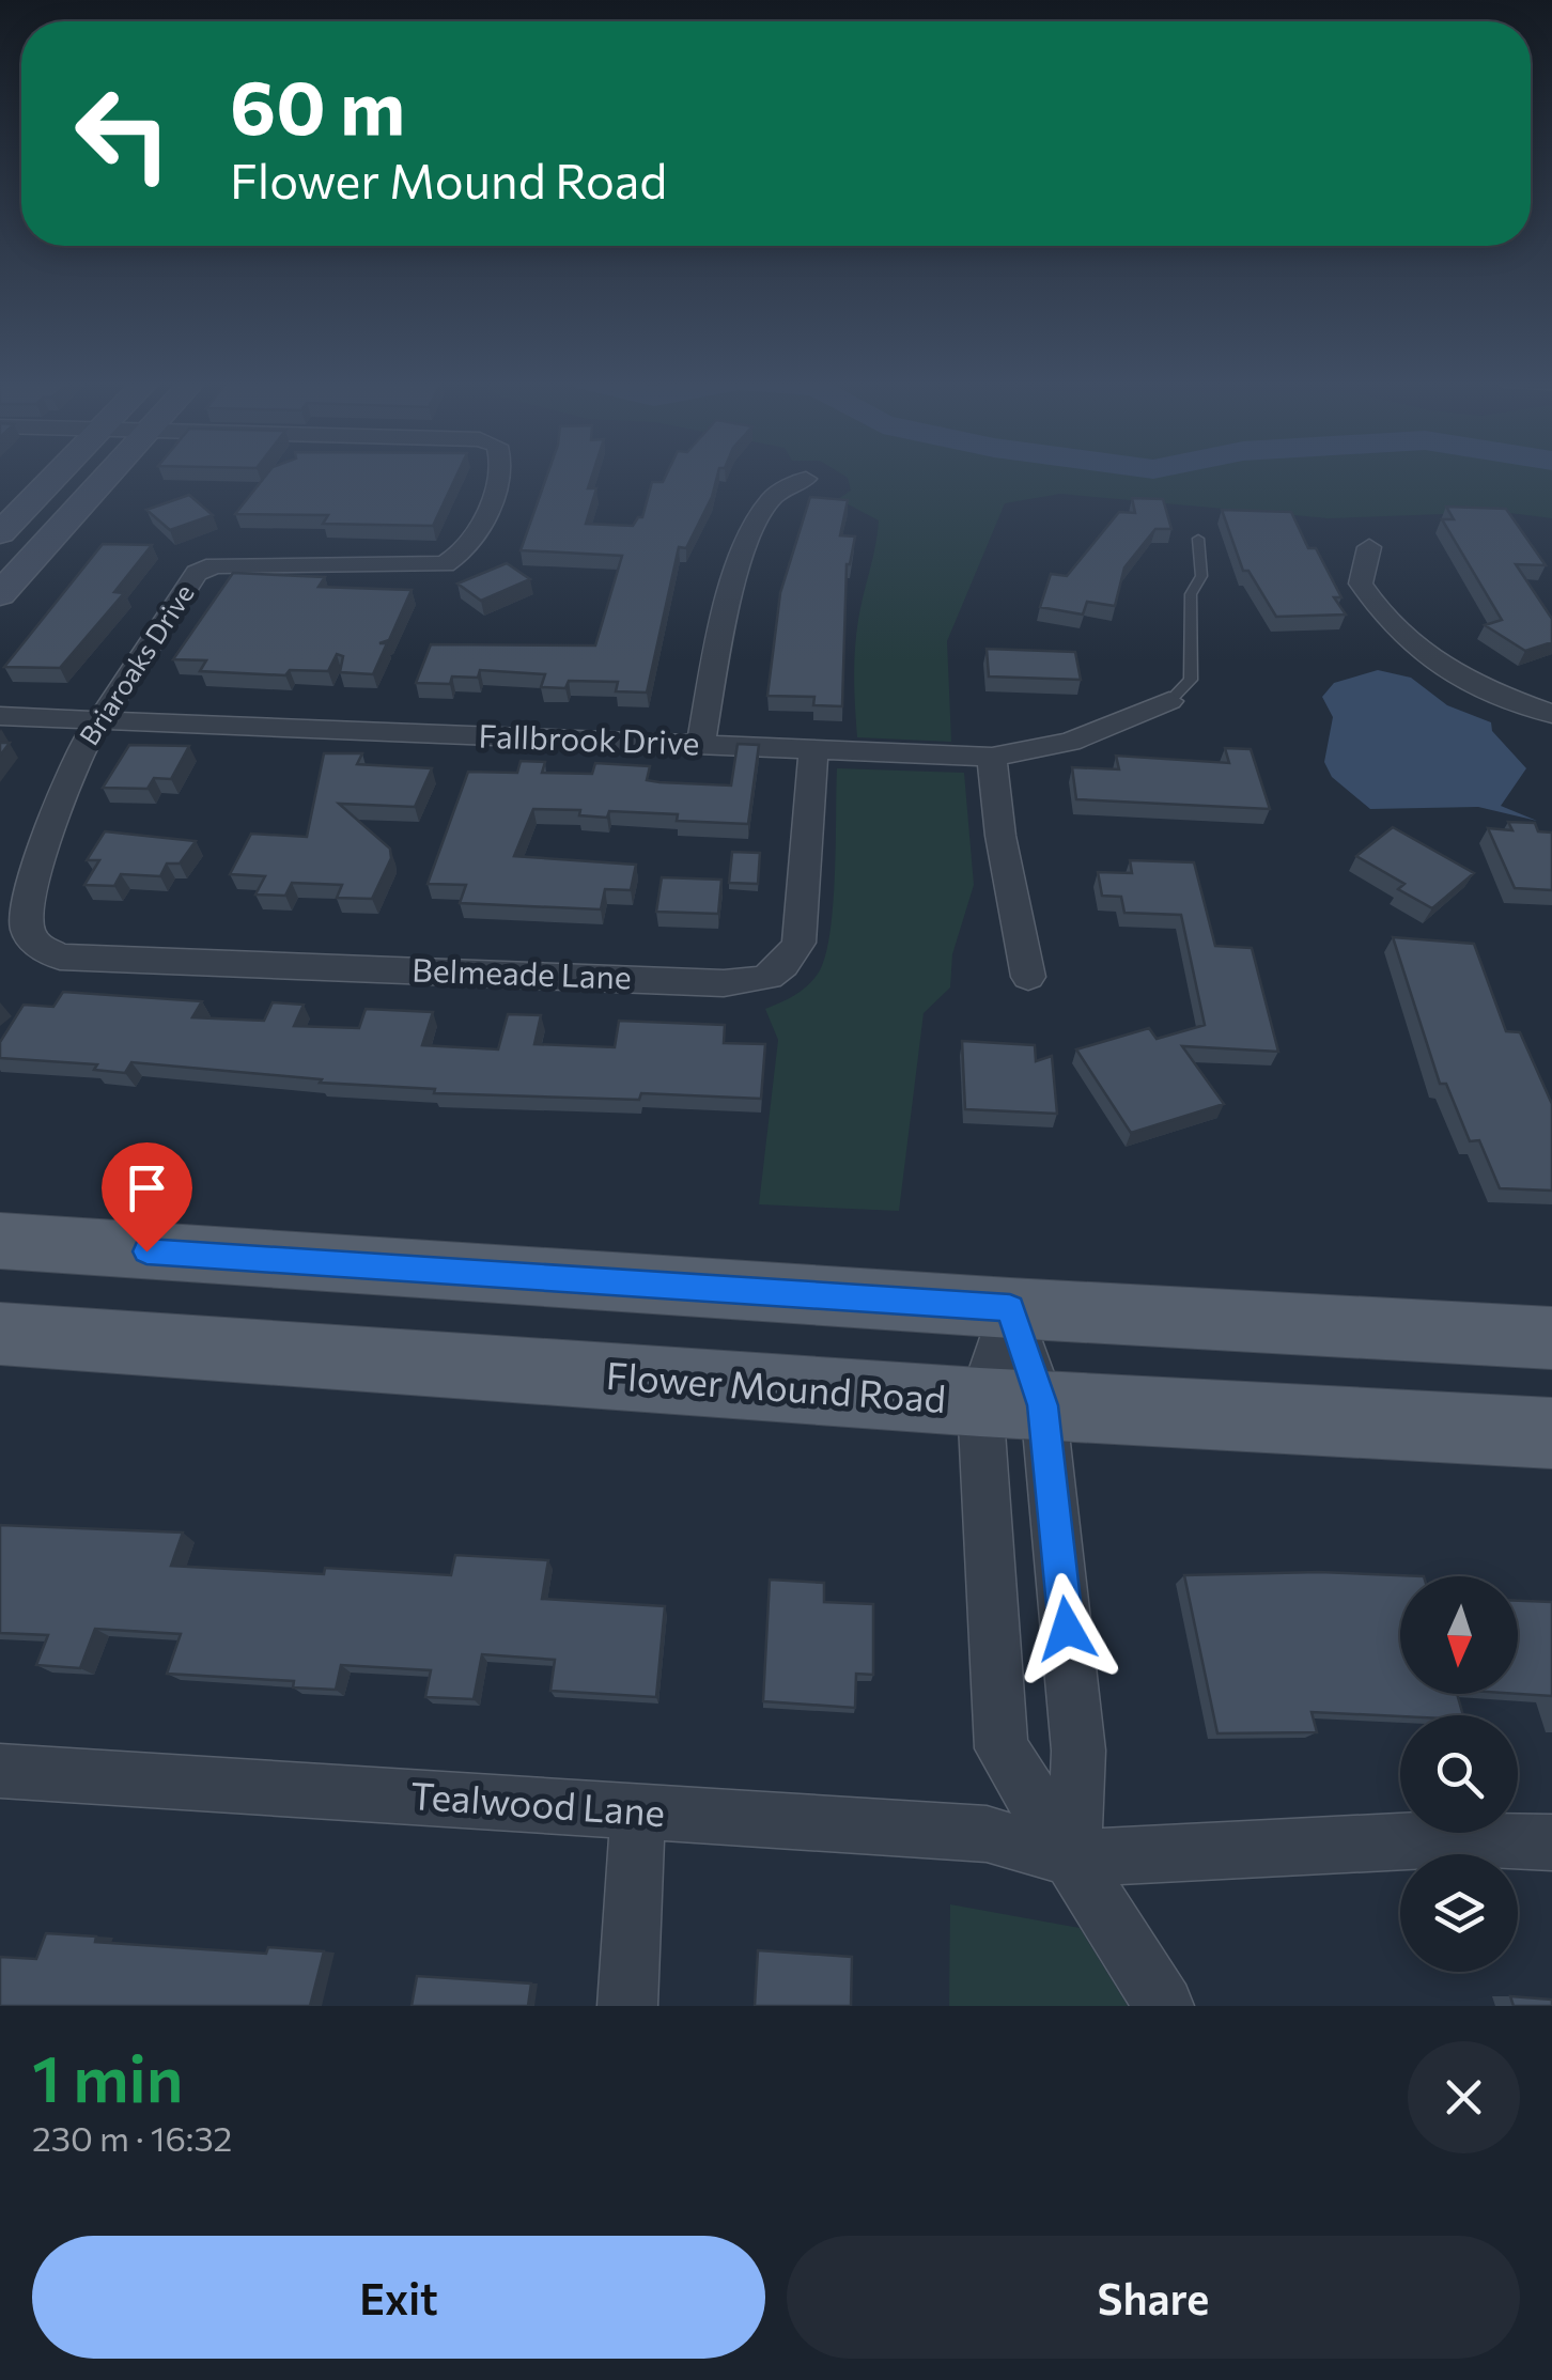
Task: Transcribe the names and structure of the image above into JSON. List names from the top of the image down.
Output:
{
  "streets": {
    "main road": ["Flower Mound Road"],
    "street": [
      "Briaroaks Drive",
      "Fallbrook Drive",
      "Belmeade Lane",
      "Tealwood Lane"
    ]
  },
  "crossings": [
    ["Briaroaks Drive", "Fallbrook Drive"],
    ["Briaroaks Drive", "Belmeade Lane"],
    ["Fallbrook Drive", "Belmeade Lane"]
  ],
  "north": "bottom",
  "page": {
    "turn": ["60 m", "Flower Mound Road"],
    "heading": ["1 min", "230 m · 16:32"],
    "buttons": ["Exit", "Share"]
  }
}
